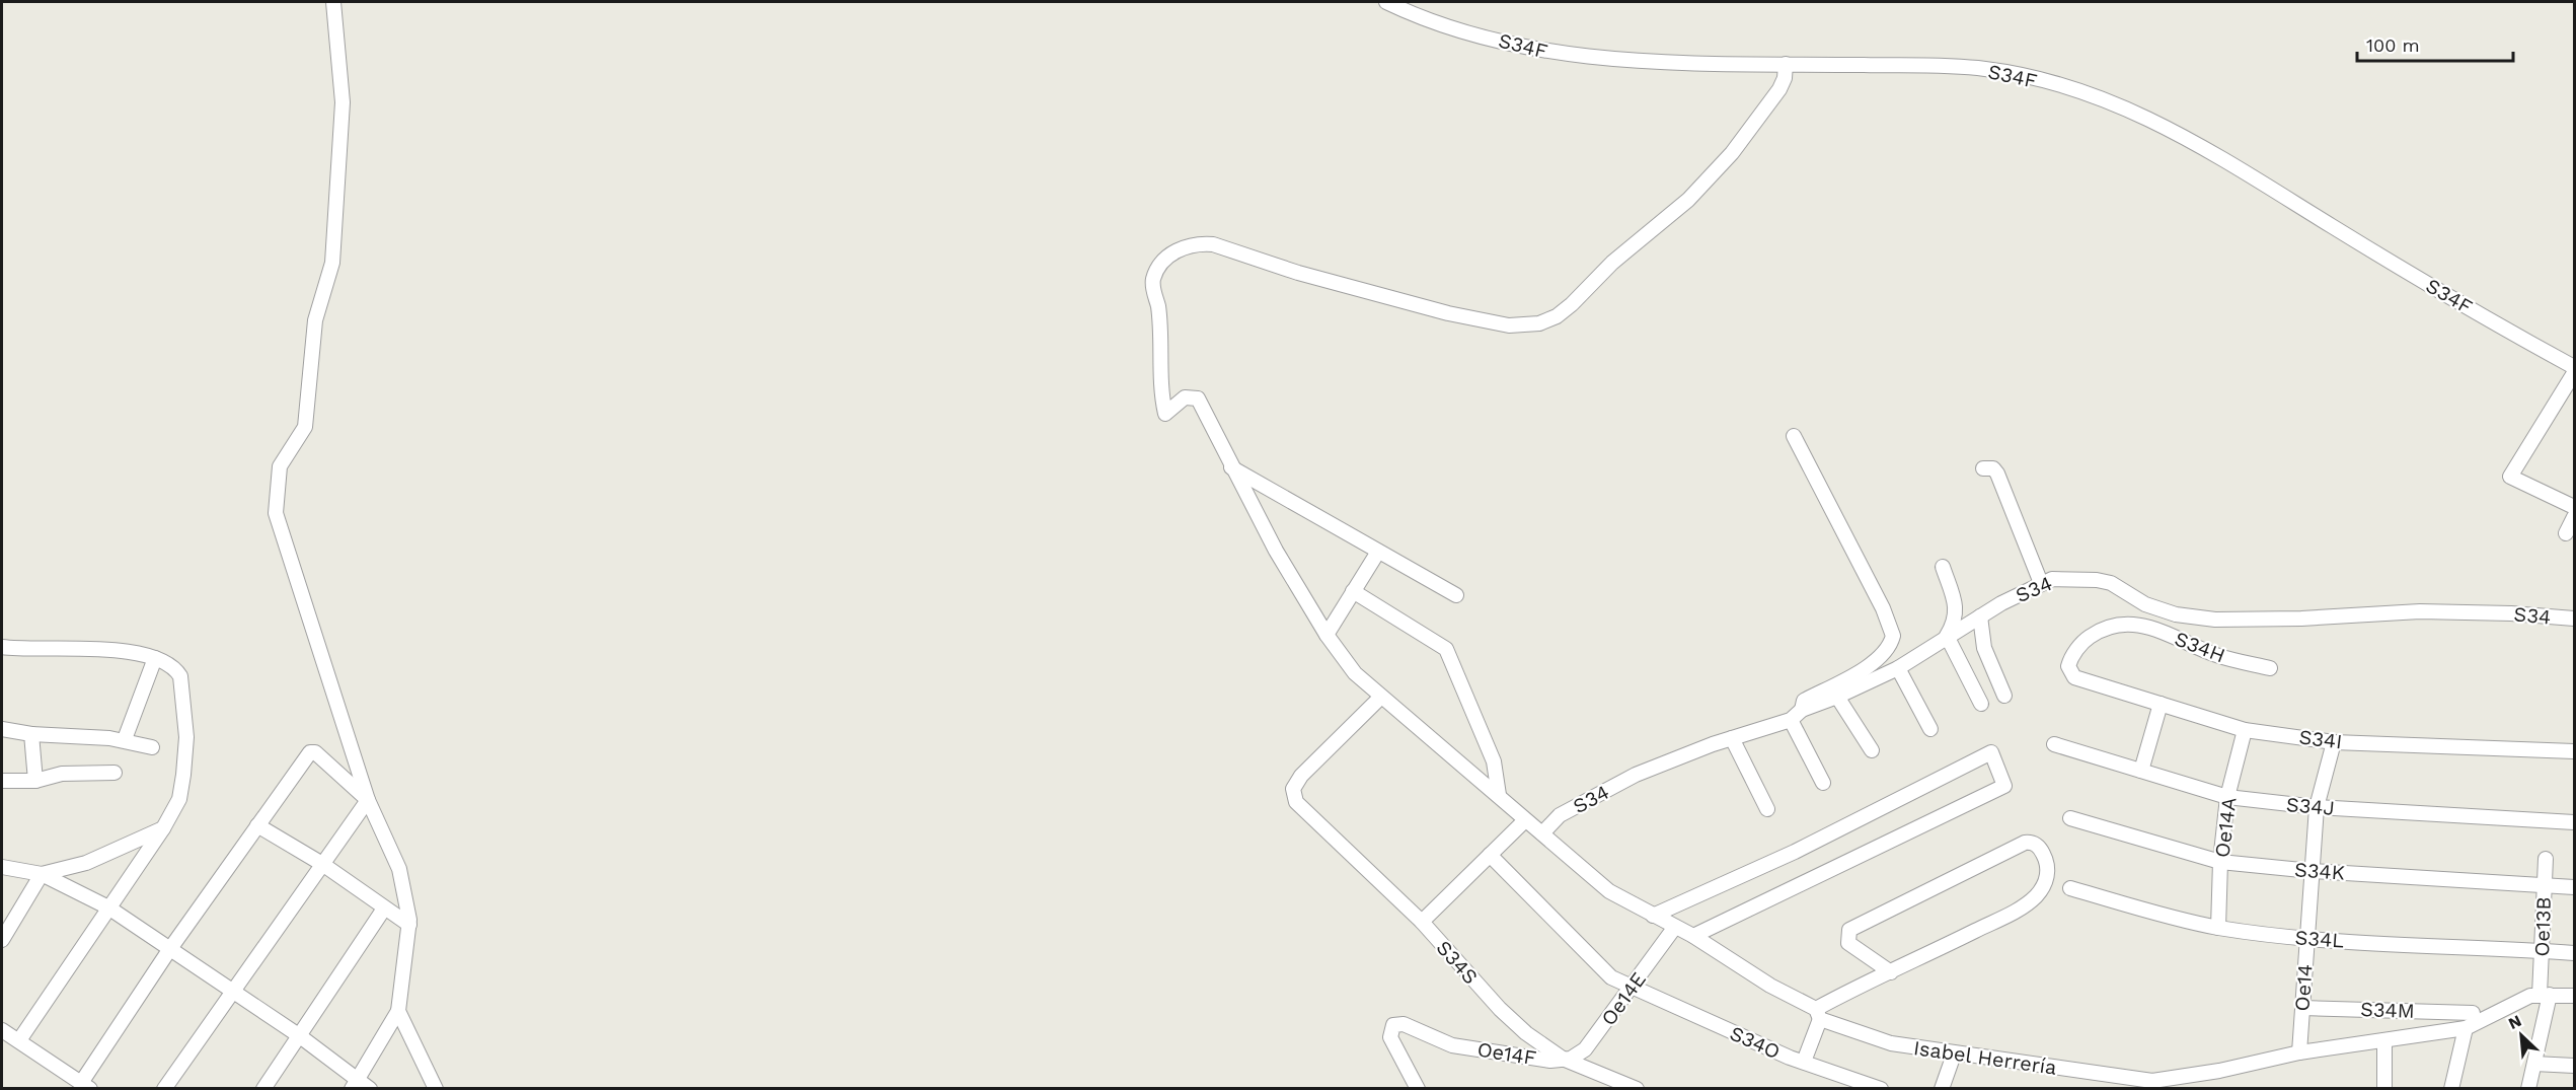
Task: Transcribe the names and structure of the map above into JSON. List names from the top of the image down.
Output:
{
  "streets": {
    "street": [
      "S34F",
      "S34",
      "S34H",
      "S34I",
      "S34J",
      "Oe14A",
      "S34K",
      "Oe13B",
      "S34L",
      "S34S",
      "Oe14",
      "Oe14E",
      "S34M",
      "S34O",
      "Oe14F",
      "Isabel Herrería"
    ]
  },
  "crossings": [
    ["S34F", "Isabel Herrería"],
    ["S34", "Isabel Herrería"],
    ["S34H", "S34I"],
    ["S34I", "Oe14A"],
    ["S34I", "Oe14"],
    ["S34J", "Oe14A"],
    ["S34J", "Oe14"],
    ["Oe14A", "S34K"],
    ["Oe14A", "S34L"],
    ["S34K", "Oe13B"],
    ["S34K", "Oe14"],
    ["Oe13B", "S34L"],
    ["Oe13B", "Isabel Herrería"],
    ["S34L", "Oe14"],
    ["S34S", "Oe14E"],
    ["S34S", "Oe14F"],
    ["S34S", "Isabel Herrería"],
    ["Oe14", "S34M"],
    ["Oe14", "Isabel Herrería"],
    ["Oe14E", "S34O"],
    ["Oe14E", "Oe14F"],
    ["Oe14E", "Isabel Herrería"]
  ],
  "scale_bar": "100 m",
  "north": "top left"
}
